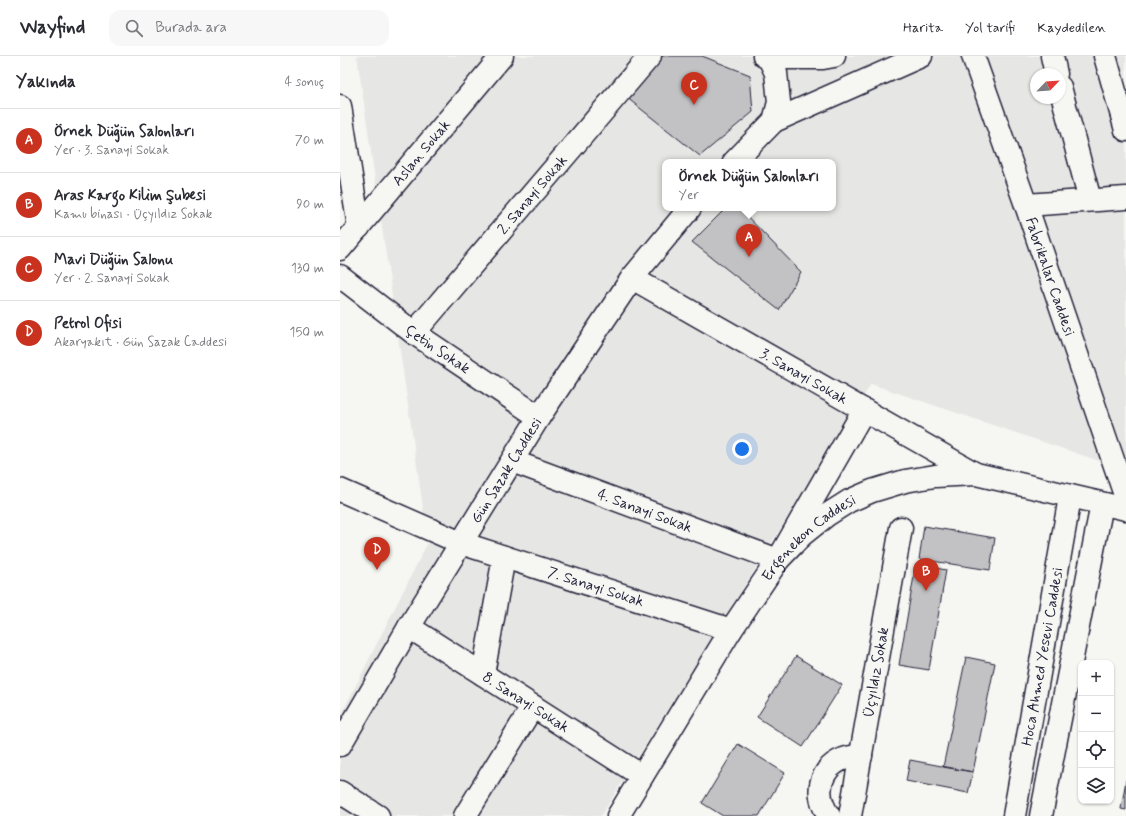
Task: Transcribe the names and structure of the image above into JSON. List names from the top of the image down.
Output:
{
  "streets": {
    "street": [
      "Aslan Sokak",
      "2. Sanayi Sokak",
      "Fabrikalar Caddesi",
      "Çetin Sokak",
      "3. Sanayi Sokak",
      "Gün Sazak Caddesi",
      "4. Sanayi Sokak",
      "Ergenekon Caddesi",
      "7. Sanayi Sokak",
      "Hoca Ahmed Yesevi Caddesi",
      "Üçyıldız Sokak",
      "8. Sanayi Sokak"
    ]
  },
  "crossings": [
    ["2. Sanayi Sokak", "Çetin Sokak"],
    ["Çetin Sokak", "Gün Sazak Caddesi"],
    ["3. Sanayi Sokak", "Gün Sazak Caddesi"],
    ["3. Sanayi Sokak", "Ergenekon Caddesi"],
    ["Gün Sazak Caddesi", "4. Sanayi Sokak"],
    ["Gün Sazak Caddesi", "7. Sanayi Sokak"],
    ["Gün Sazak Caddesi", "8. Sanayi Sokak"],
    ["4. Sanayi Sokak", "Ergenekon Caddesi"],
    ["Ergenekon Caddesi", "7. Sanayi Sokak"],
    ["Ergenekon Caddesi", "Hoca Ahmed Yesevi Caddesi"],
    ["Ergenekon Caddesi", "8. Sanayi Sokak"]
  ],
  "north": "top right",
  "page": {
    "header": "Wayfind",
    "search": "Burada ara",
    "nav": ["Harita", "Yol tarifi", "Kaydedilen"],
    "heading": ["Yakında", "4 sonuç"],
    "pins": [
      "C",
      "A",
      "D",
      "B"
    ],
    "list": [
      {
        "mark": "A",
        "name": "Örnek Düğün Salonları",
        "note": "Yer · 3. Sanayi Sokak",
        "value": "70 m"
      },
      {
        "mark": "B",
        "name": "Aras Kargo Kilim Şubesi",
        "note": "Kamu binası · Üçyıldız Sokak",
        "value": "90 m"
      },
      {
        "mark": "C",
        "name": "Mavi Düğün Salonu",
        "note": "Yer · 2. Sanayi Sokak",
        "value": "130 m"
      },
      {
        "mark": "D",
        "name": "Petrol Ofisi",
        "note": "Akaryakıt · Gün Sazak Caddesi",
        "value": "150 m"
      }
    ],
    "popup": ["Örnek Düğün Salonları", "Yer"],
    "map_buttons": ["+", "−"]
  }
}
